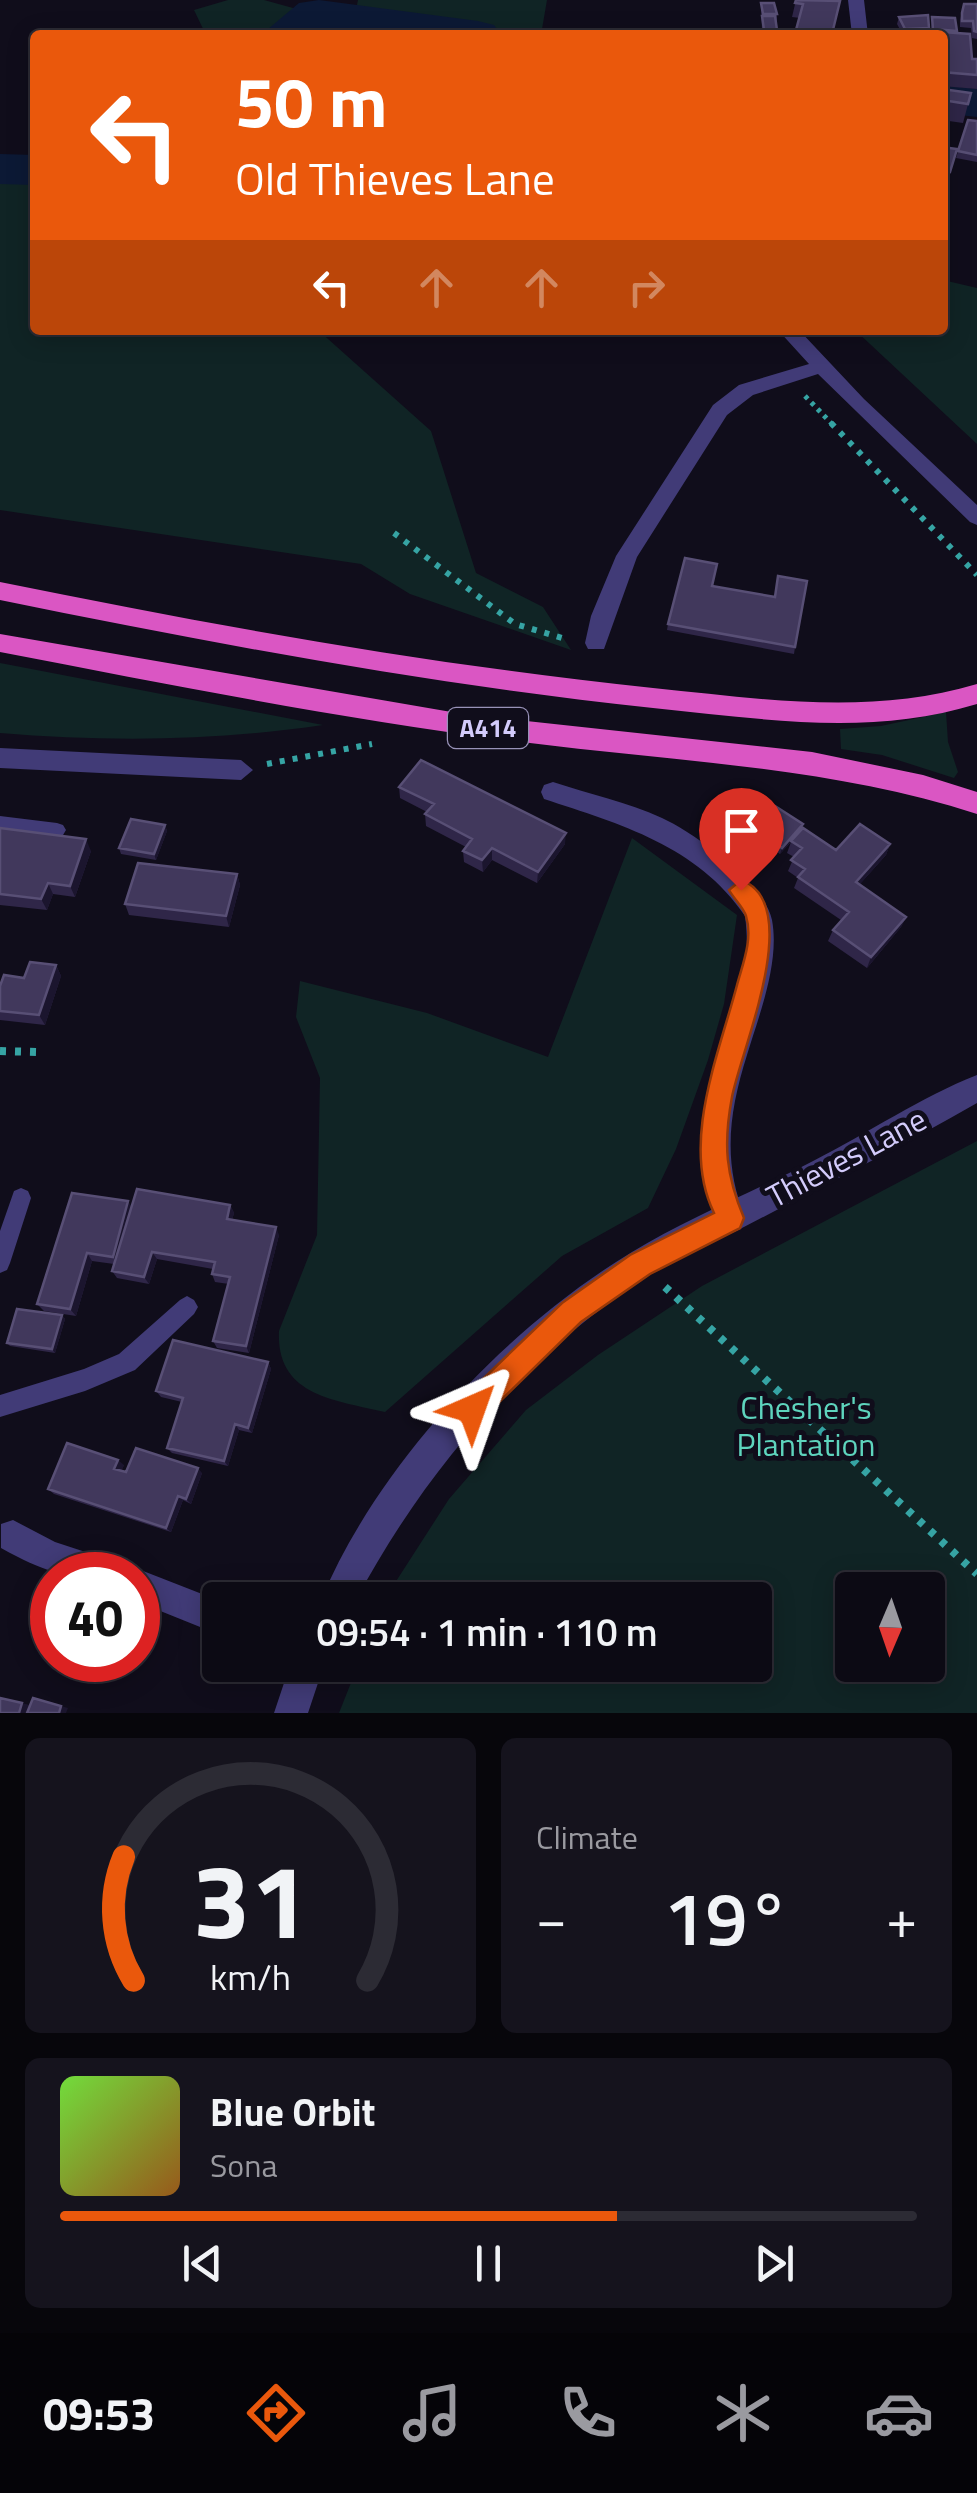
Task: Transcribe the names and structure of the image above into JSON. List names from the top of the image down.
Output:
{
  "streets": {
    "highway": ["A414"],
    "street": ["Thieves Lane"]
  },
  "parks": ["Chesher's Plantation"],
  "north": "bottom",
  "page": {
    "turn": ["50 m", "Old Thieves Lane"],
    "limit": "40",
    "trip": "09:54 · 1 min · 110 m",
    "tile": "Climate",
    "heat": ["−", "19°", "+"],
    "song": ["Blue Orbit", "Sona"],
    "tabs": "09:53",
    "gauge": ["31", "km/h"]
  }
}
